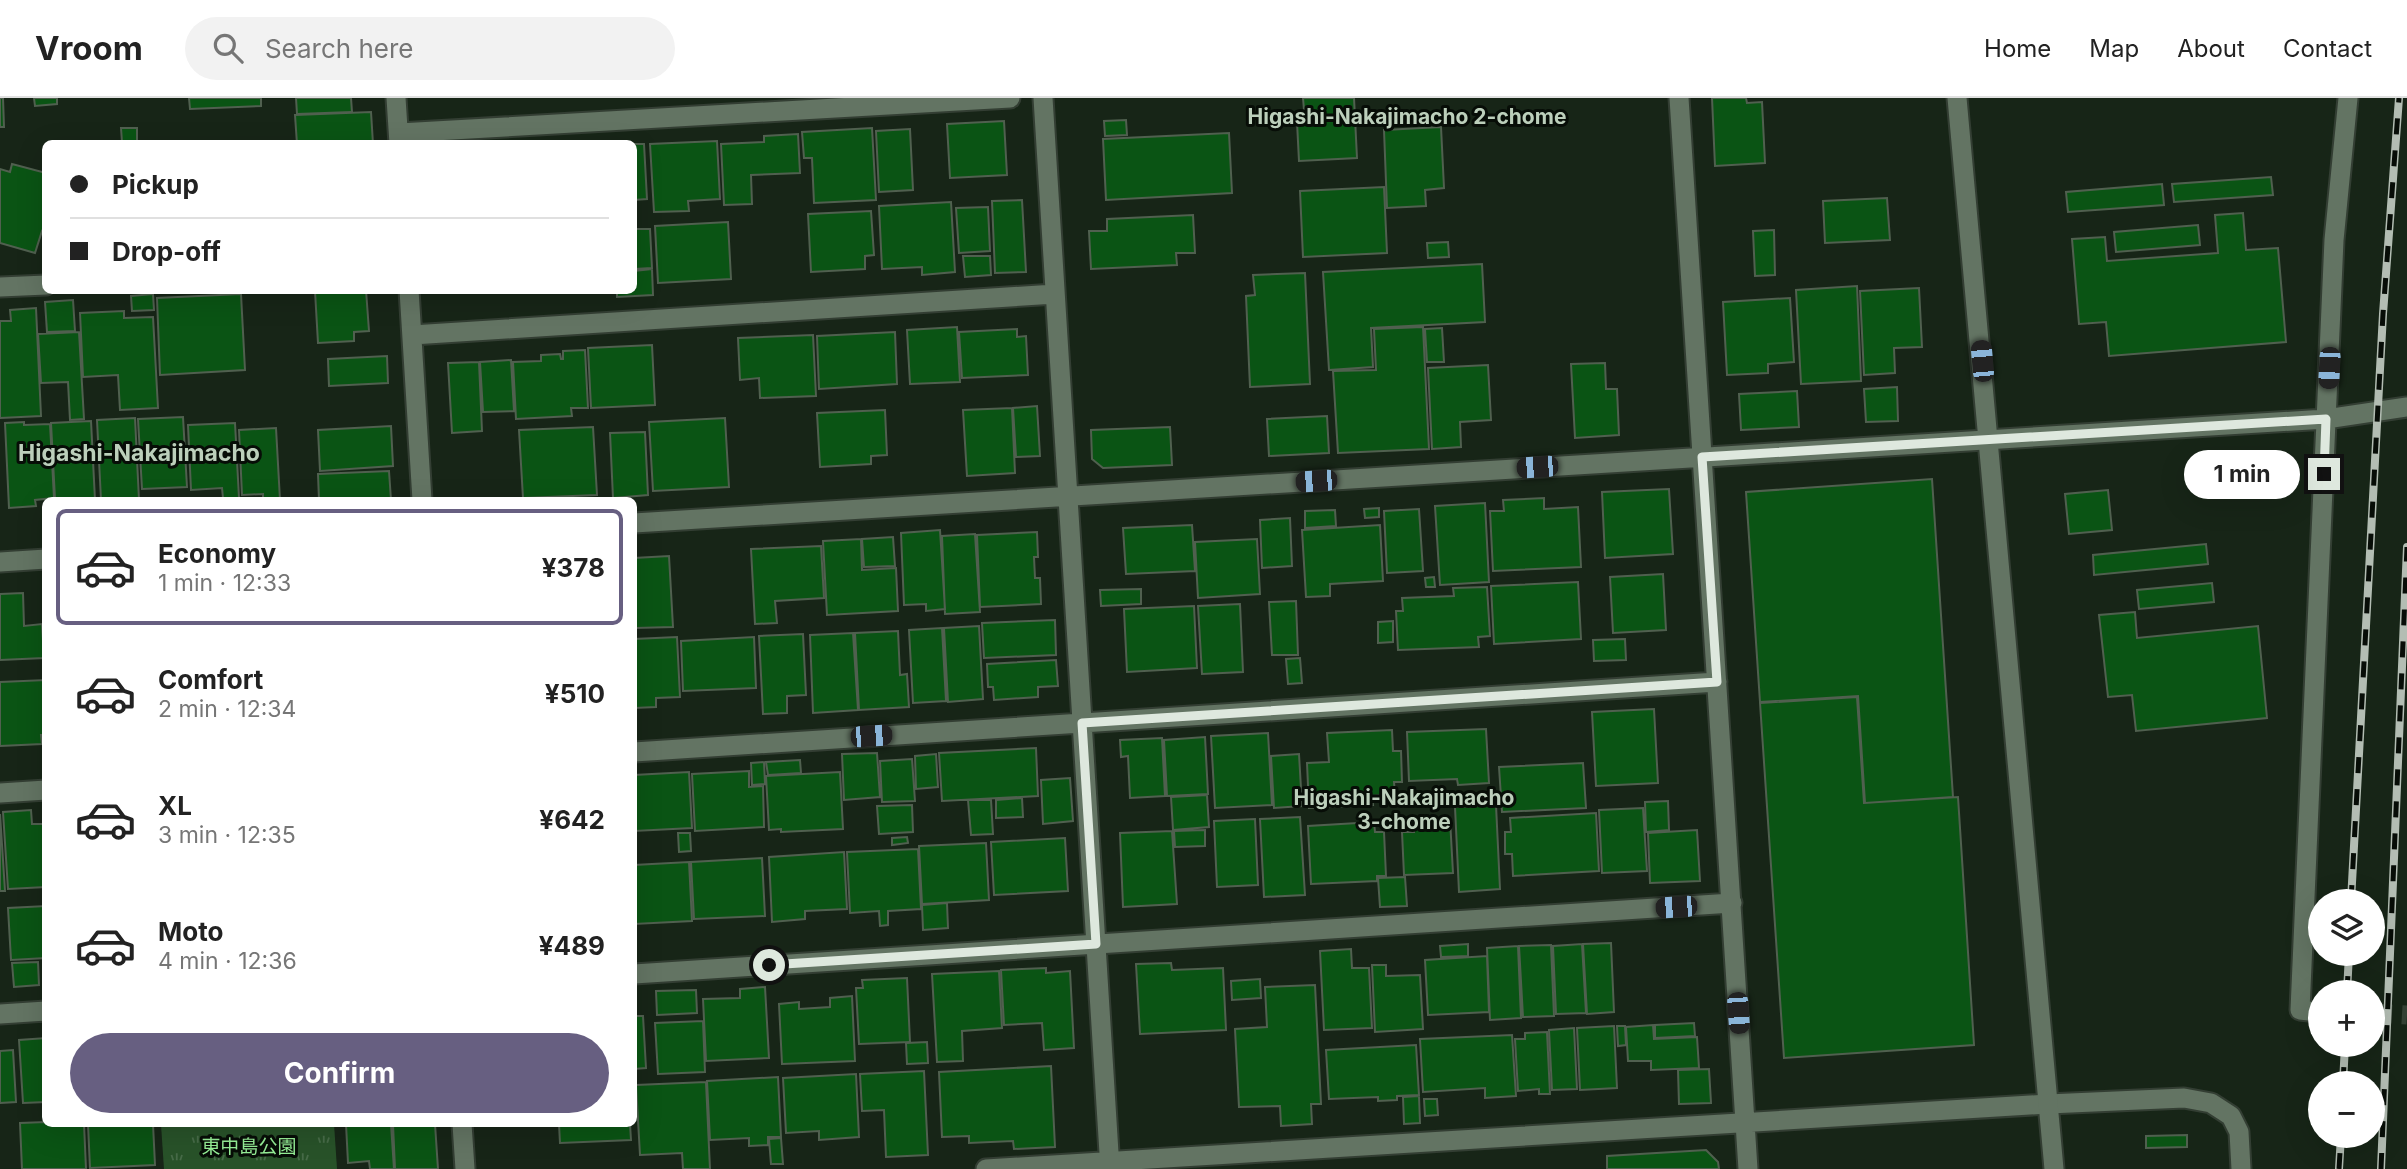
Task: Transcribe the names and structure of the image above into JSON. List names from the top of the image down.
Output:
{
  "districts": ["Higashi-Nakajimacho 2-chome", "Higashi-Nakajimacho", "Higashi-Nakajimacho 3-chome"],
  "parks": ["東中島公園"],
  "page": {
    "header": "Vroom",
    "search": "Search here",
    "nav": [
      "Home",
      "Map",
      "About",
      "Contact"
    ],
    "banner": ["Pickup", "Drop-off"],
    "bubble": "1 min",
    "list": [
      {
        "name": "Economy",
        "note": "1 min · 12:33",
        "value": "¥378"
      },
      {
        "name": "Comfort",
        "note": "2 min · 12:34",
        "value": "¥510"
      },
      {
        "name": "XL",
        "note": "3 min · 12:35",
        "value": "¥642"
      },
      {
        "name": "Moto",
        "note": "4 min · 12:36",
        "value": "¥489"
      }
    ],
    "map_buttons": ["+", "−"],
    "buttons": "Confirm"
  }
}
